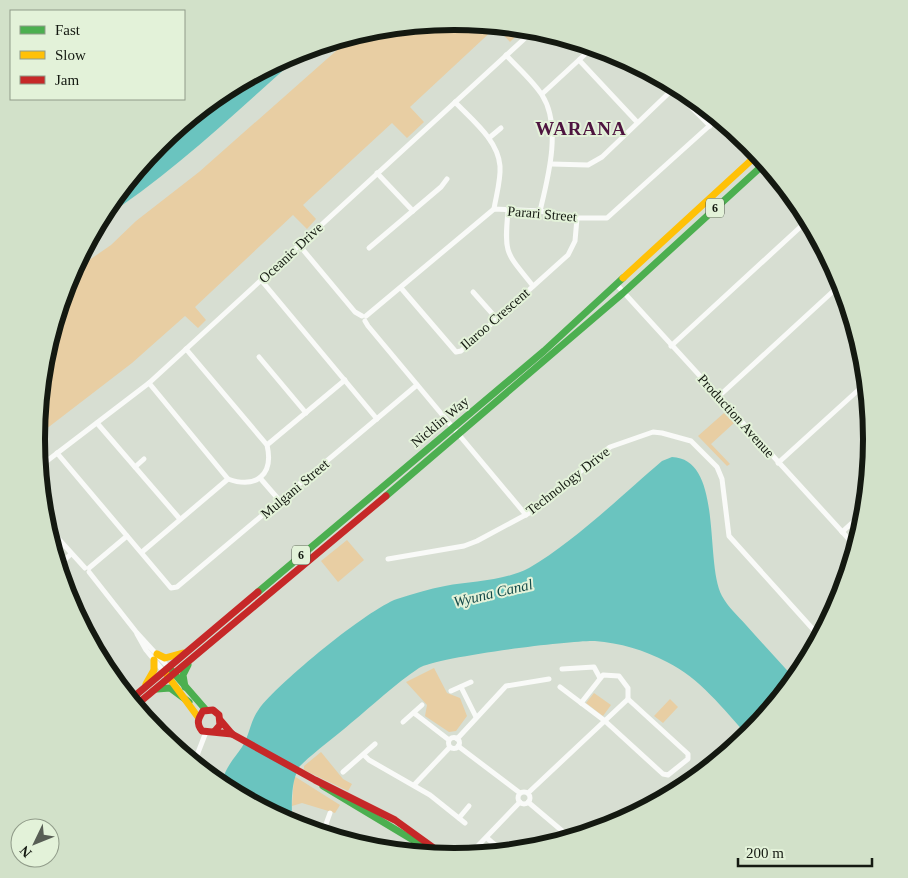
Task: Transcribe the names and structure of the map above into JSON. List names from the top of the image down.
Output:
{
  "streets": {
    "main road": ["6", "Nicklin Way"],
    "street": [
      "Parari Street",
      "Oceanic Drive",
      "Ilaroo Crescent",
      "Production Avenue",
      "Technology Drive",
      "Mulgani Street"
    ]
  },
  "crossings": [
    ["Parari Street", "Ilaroo Crescent"],
    ["Production Avenue", "Nicklin Way"]
  ],
  "districts": ["WARANA"],
  "water": ["Wyuna Canal"],
  "legend": ["Fast", "Slow", "Jam"],
  "scale_bar": "200 m",
  "north": "bottom left"
}
